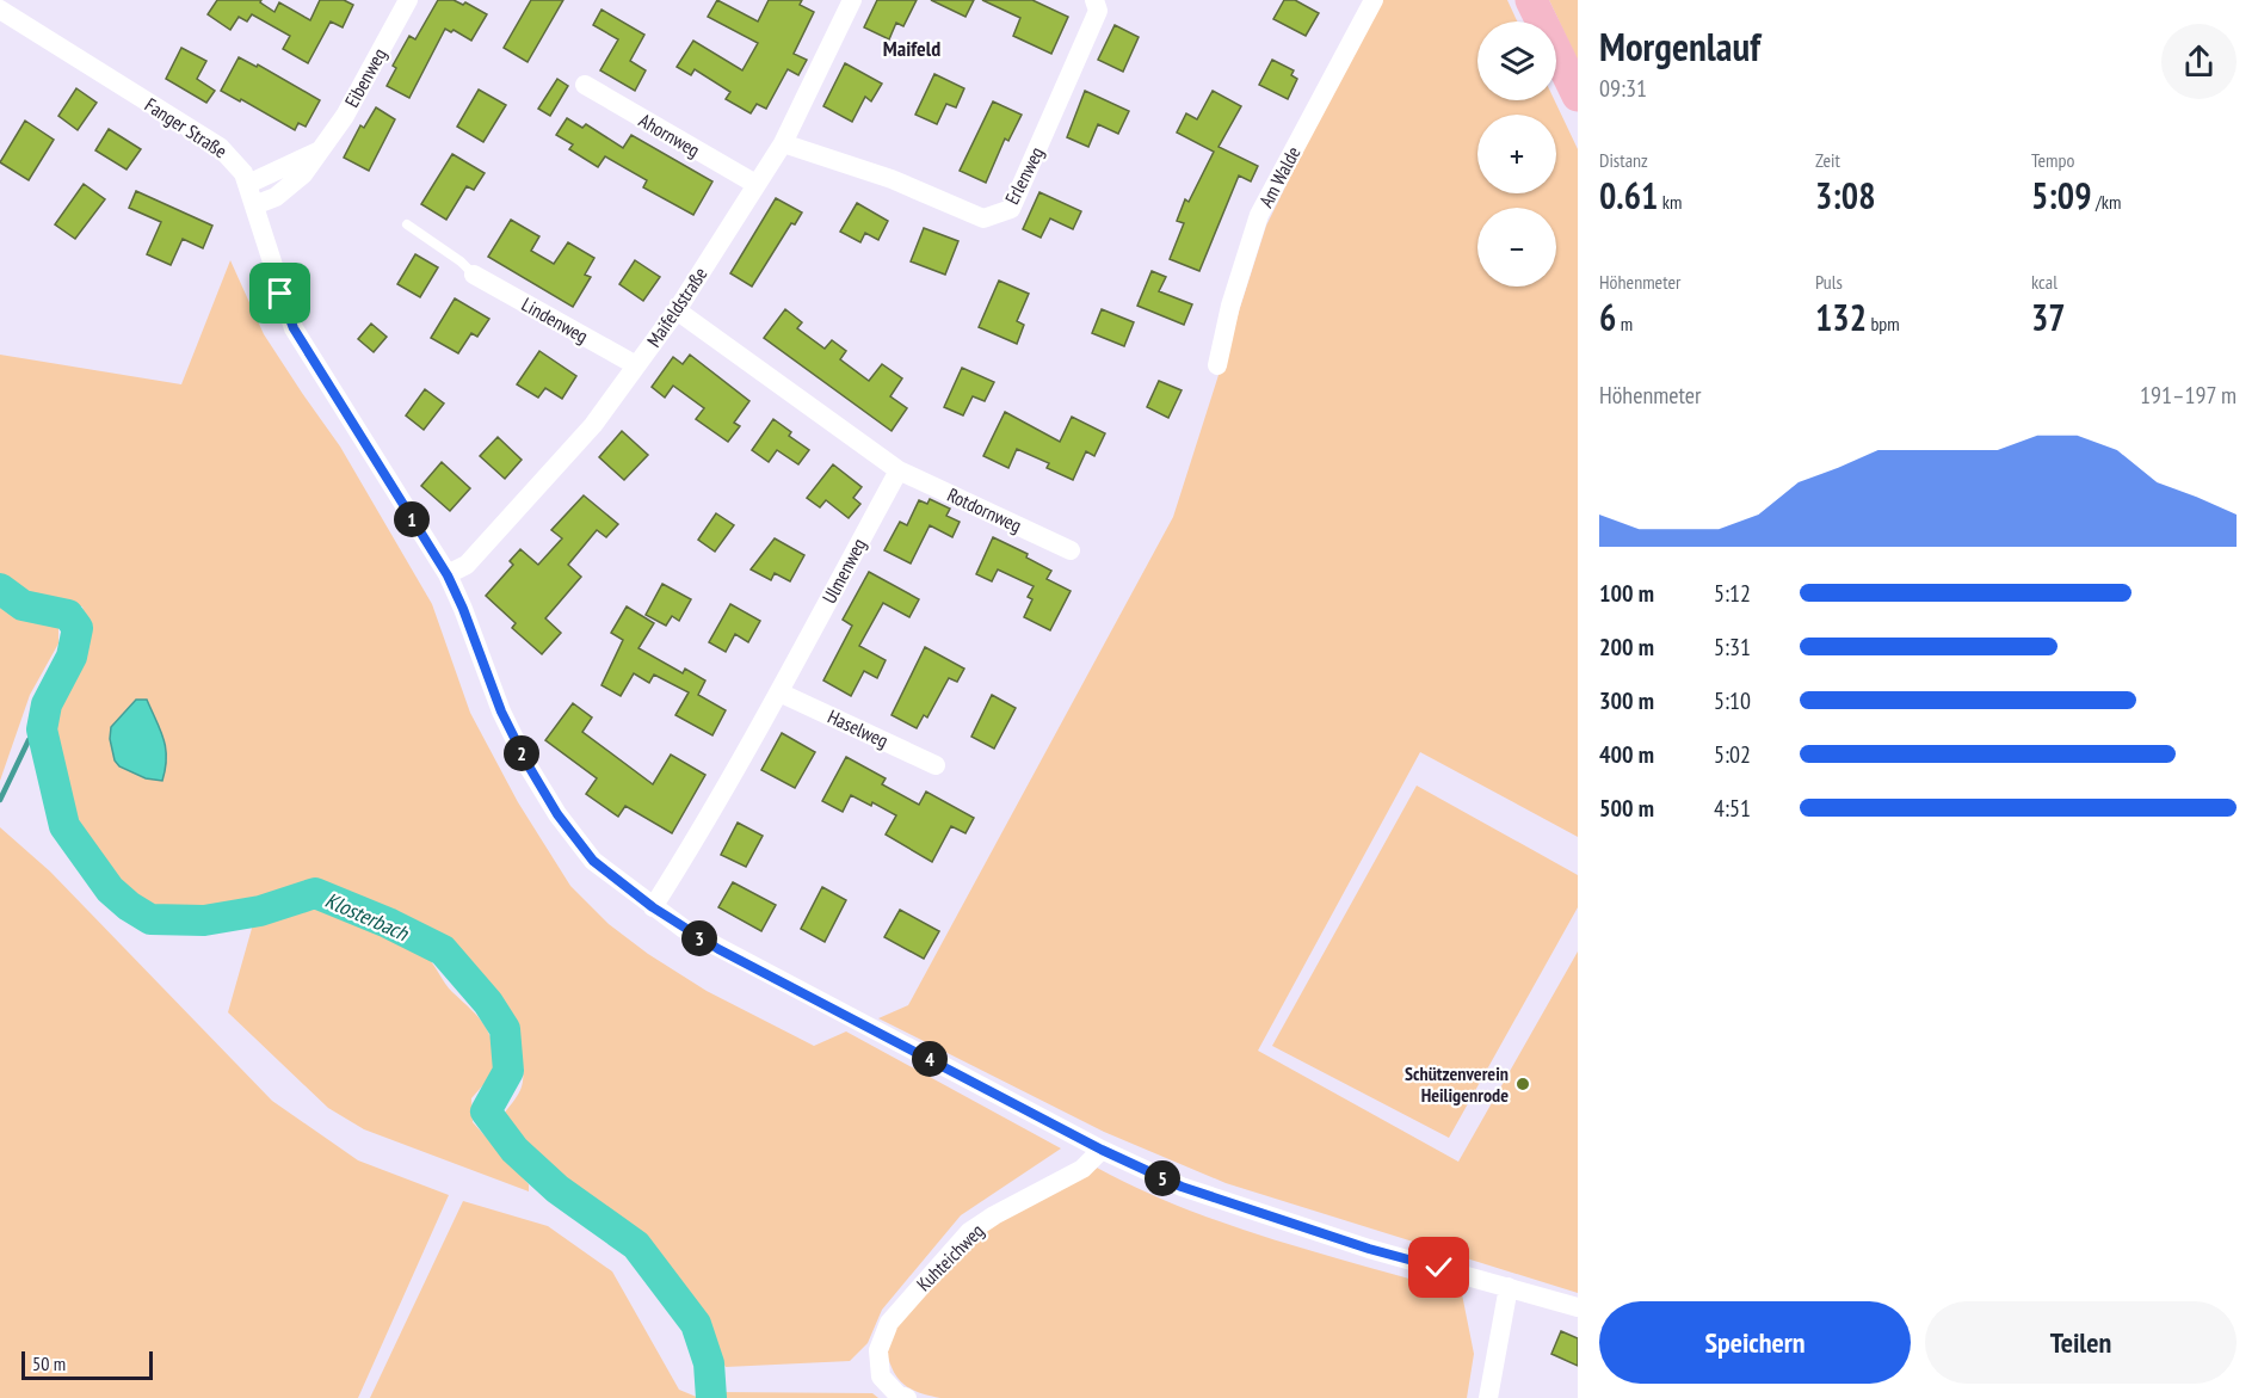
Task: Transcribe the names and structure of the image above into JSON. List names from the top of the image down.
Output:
{
  "streets": {
    "street": [
      "Eibenweg",
      "Fanger Straße",
      "Ahornweg",
      "Erlenweg",
      "Am Walde",
      "Maifeldstraße",
      "Lindenweg",
      "Rotdornweg",
      "Ulmenweg",
      "Haselweg",
      "Kuhteichweg"
    ]
  },
  "crossings": [
    ["Eibenweg", "Fanger Straße"],
    ["Fanger Straße", "Maifeldstraße"],
    ["Fanger Straße", "Ulmenweg"],
    ["Fanger Straße", "Kuhteichweg"],
    ["Ahornweg", "Maifeldstraße"],
    ["Erlenweg", "Maifeldstraße"],
    ["Maifeldstraße", "Lindenweg"],
    ["Rotdornweg", "Ulmenweg"],
    ["Ulmenweg", "Haselweg"]
  ],
  "districts": ["Maifeld"],
  "water": ["Klosterbach"],
  "places": ["Schützenverein Heiligenrode"],
  "scale_bar": "50 m",
  "page": {
    "heading": ["Morgenlauf", "09:31"],
    "map_buttons": ["+", "−"],
    "stats": [
      ["Distanz", "0.61 km"],
      ["Zeit", "3:08"],
      ["Tempo", "5:09 /km"],
      ["Höhenmeter", "6 m"],
      ["Puls", "132 bpm"],
      ["kcal", "37"]
    ],
    "chart": ["Höhenmeter", "191–197 m"],
    "pins": [
      "1",
      "2",
      "3",
      "4",
      "5"
    ],
    "list": [
      {
        "name": "100 m",
        "note": "5:12"
      },
      {
        "name": "200 m",
        "note": "5:31"
      },
      {
        "name": "300 m",
        "note": "5:10"
      },
      {
        "name": "400 m",
        "note": "5:02"
      },
      {
        "name": "500 m",
        "note": "4:51"
      }
    ],
    "buttons": ["Speichern", "Teilen"],
    "scale": "50 m"
  }
}
